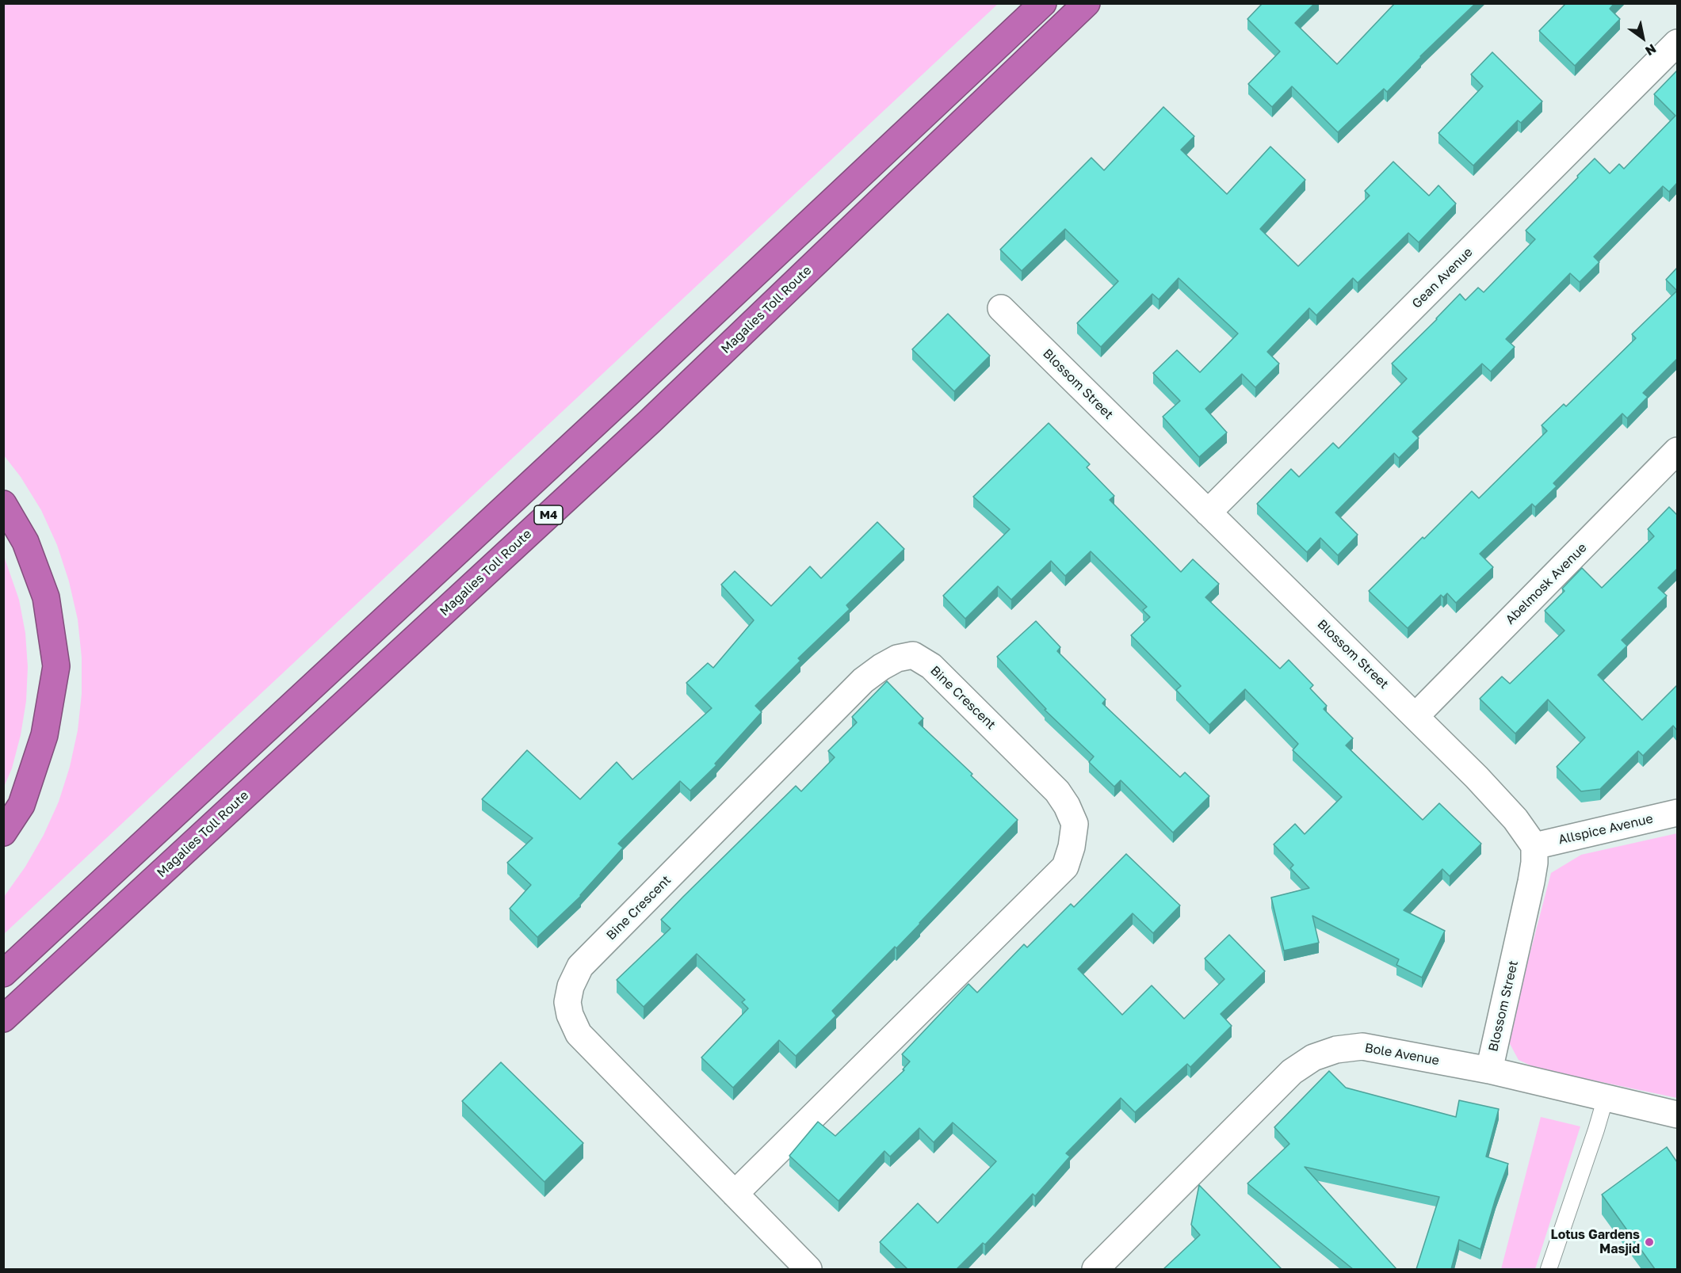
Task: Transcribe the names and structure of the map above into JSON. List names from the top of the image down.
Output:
{
  "streets": {
    "highway": ["Magalies Toll Route", "M4"],
    "street": [
      "Gean Avenue",
      "Blossom Street",
      "Abelmosk Avenue",
      "Bine Crescent",
      "Allspice Avenue",
      "Bole Avenue"
    ]
  },
  "crossings": [
    ["Gean Avenue", "Blossom Street"],
    ["Blossom Street", "Abelmosk Avenue"],
    ["Blossom Street", "Allspice Avenue"],
    ["Blossom Street", "Bole Avenue"]
  ],
  "places": ["Lotus Gardens Masjid"],
  "north": "bottom right"
}
